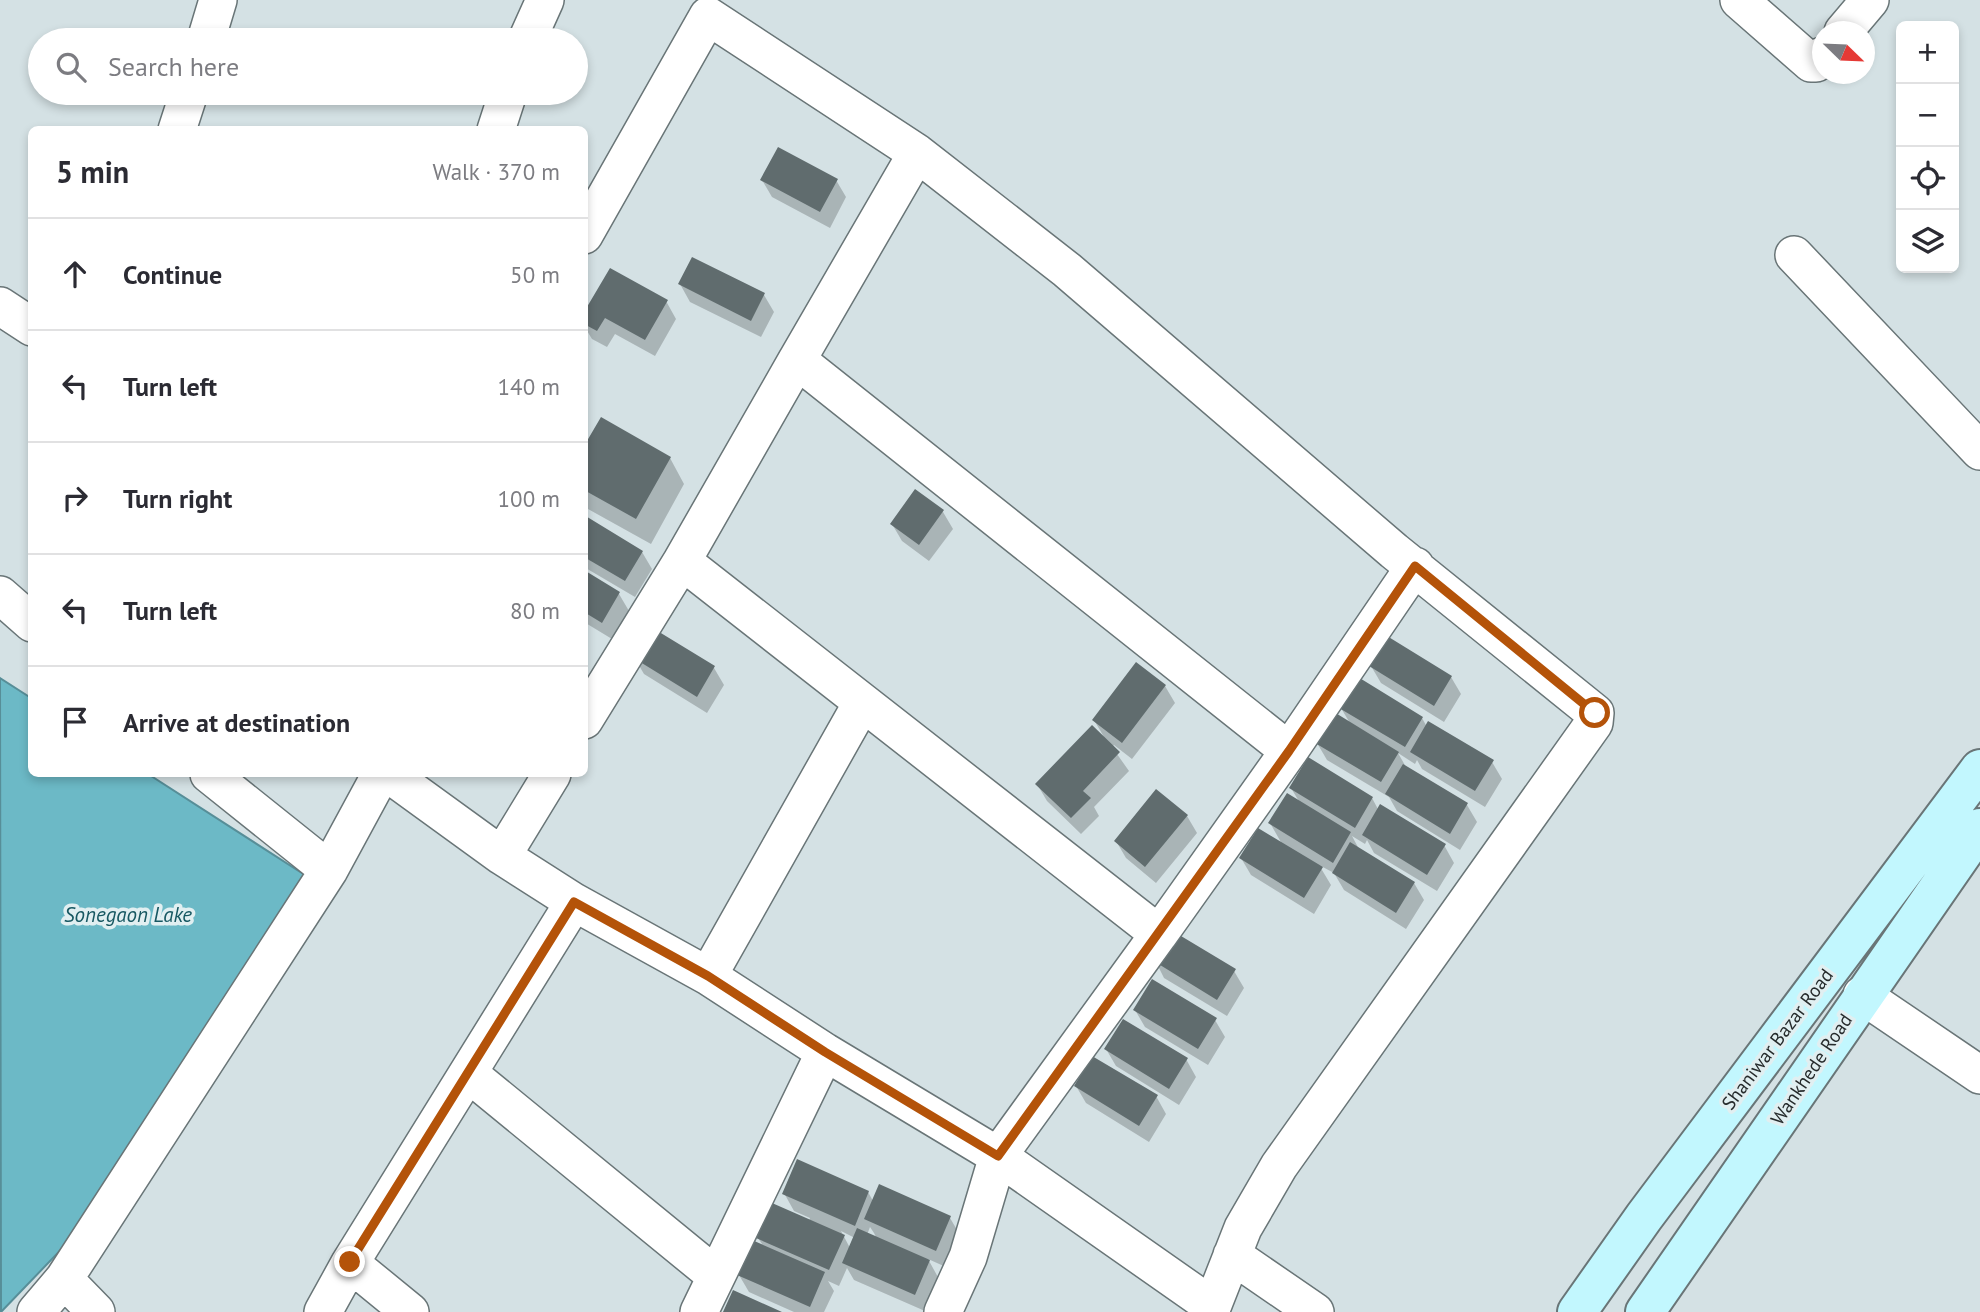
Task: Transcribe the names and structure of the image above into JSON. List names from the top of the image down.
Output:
{
  "streets": {
    "main road": ["Shaniwar Bazar Road", "Wankhede Road"]
  },
  "water": ["Sonegaon Lake"],
  "north": "bottom right",
  "page": {
    "map_buttons": ["+", "−"],
    "search": "Search here",
    "heading": ["5 min", "Walk · 370 m"],
    "list": [
      ["Continue", "50 m"],
      ["Turn left", "140 m"],
      ["Turn right", "100 m"],
      ["Turn left", "80 m"],
      "Arrive at destination"
    ]
  }
}
